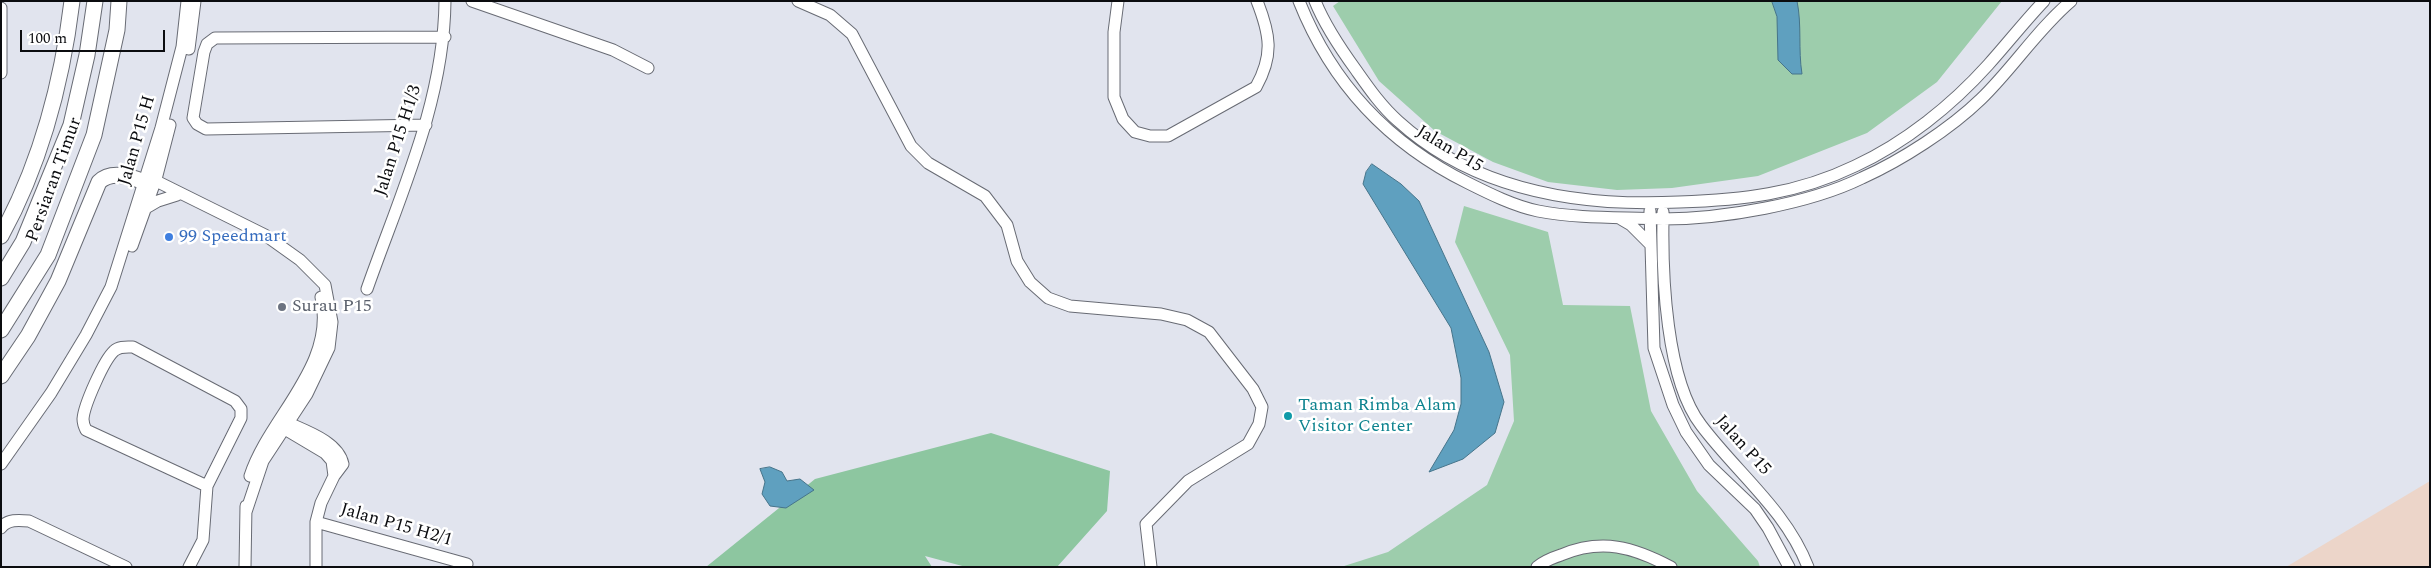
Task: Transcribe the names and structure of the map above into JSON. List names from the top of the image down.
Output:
{
  "streets": {
    "main road": ["Persiaran Timur"],
    "street": [
      "Jalan P15 H",
      "Jalan P15 H1/3",
      "Jalan P15",
      "Jalan P15 H2/1"
    ]
  },
  "places": ["99 Speedmart", "Surau P15", "Taman Rimba Alam Visitor Center"],
  "scale_bar": "100 m"
}
